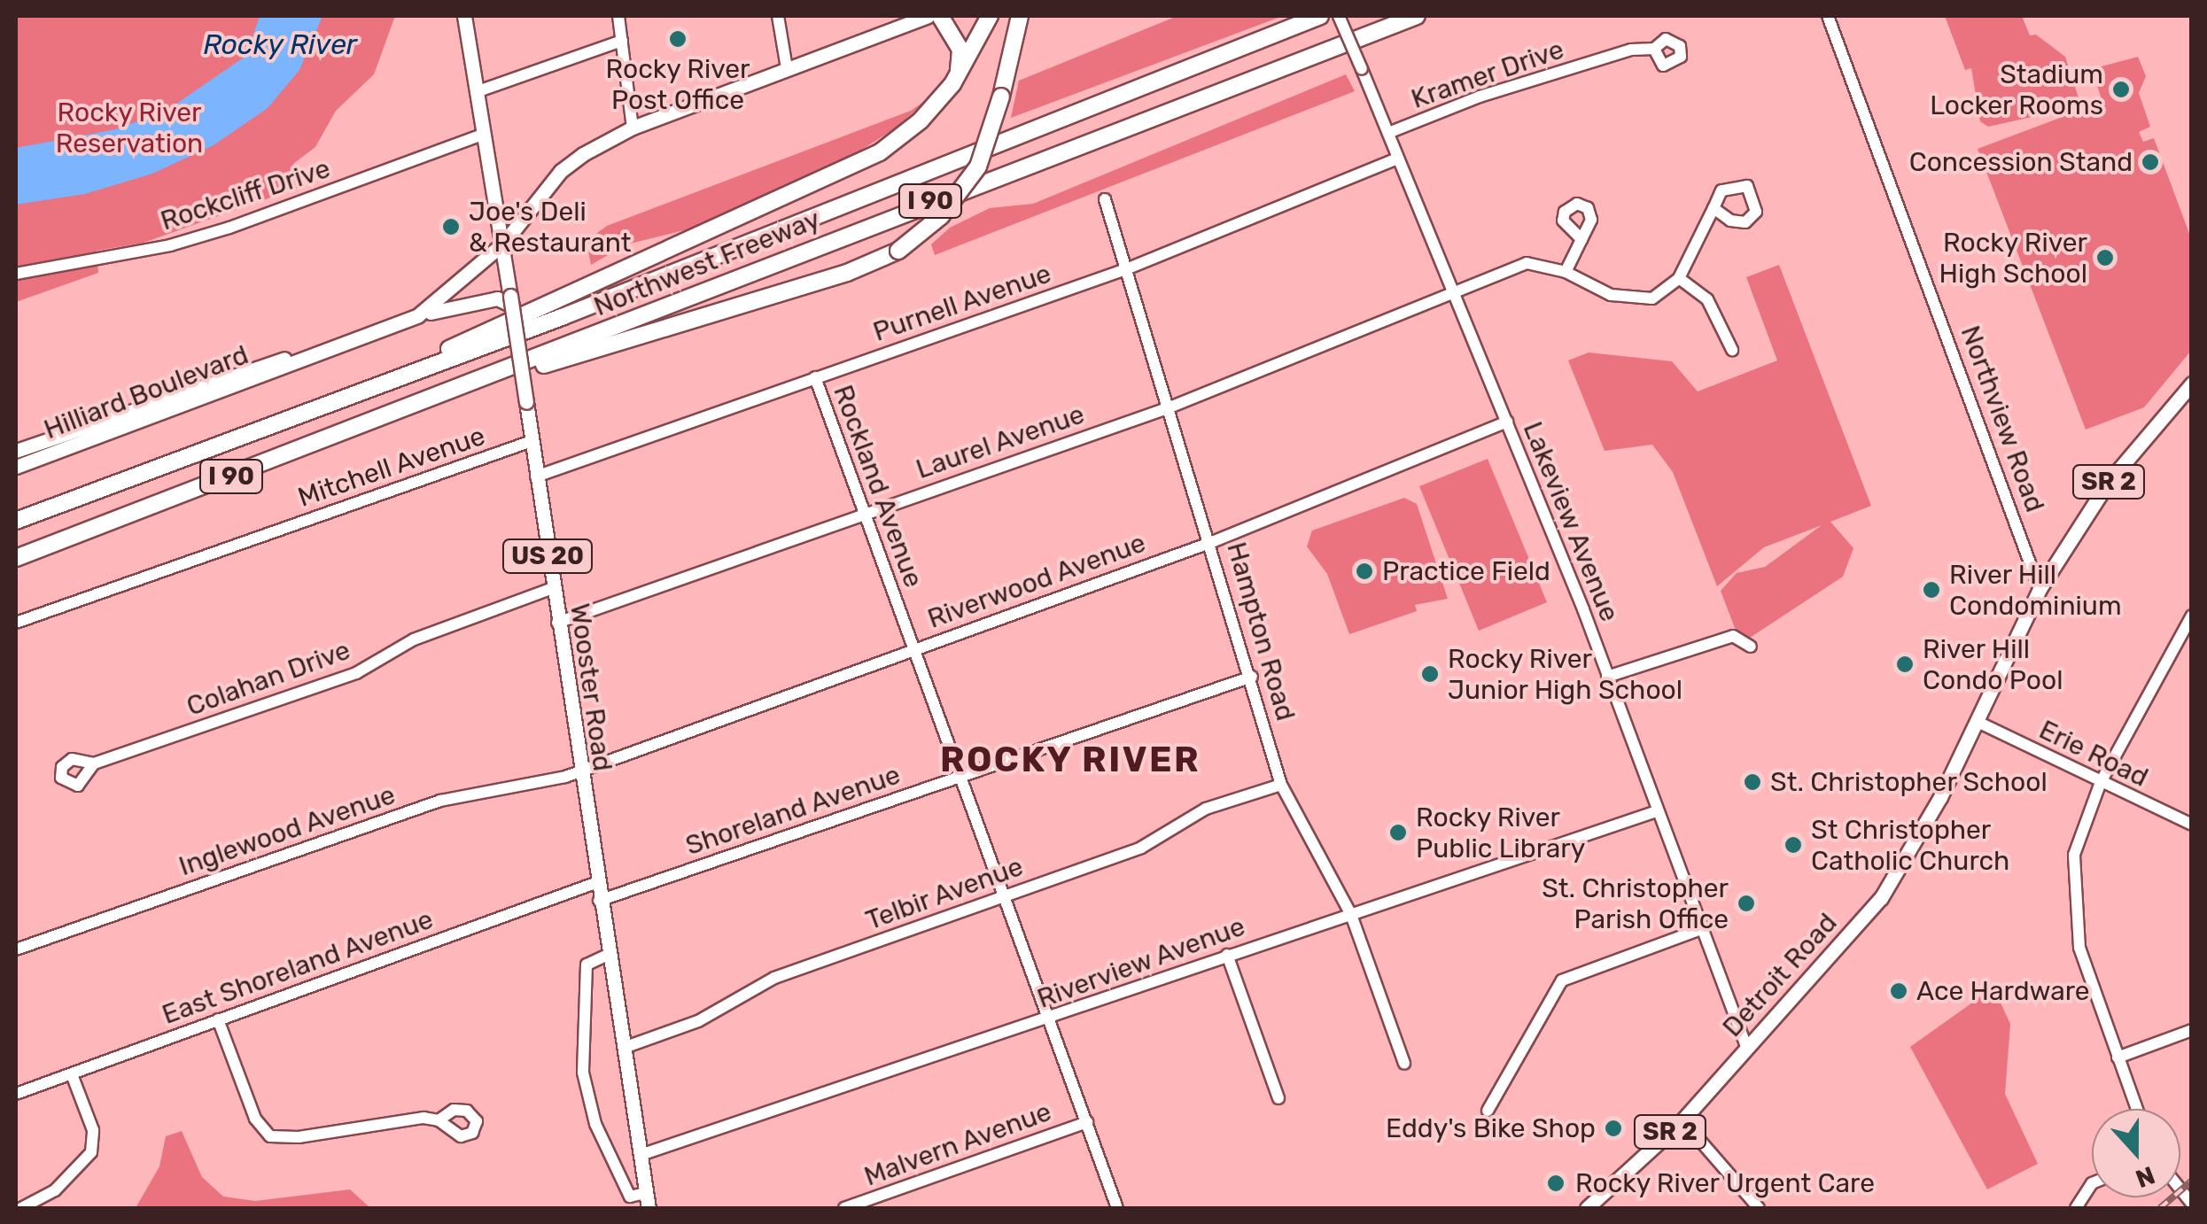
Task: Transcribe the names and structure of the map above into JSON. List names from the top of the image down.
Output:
{
  "streets": {
    "highway": ["I 90", "Northwest Freeway"],
    "main road": [
      "Hilliard Boulevard",
      "SR 2",
      "US 20",
      "Wooster Road",
      "Detroit Road"
    ],
    "street": [
      "Kramer Drive",
      "Rockcliff Drive",
      "Purnell Avenue",
      "Northview Road",
      "Laurel Avenue",
      "Mitchell Avenue",
      "Rockland Avenue",
      "Lakeview Avenue",
      "Riverwood Avenue",
      "Hampton Road",
      "Colahan Drive",
      "Erie Road",
      "Shoreland Avenue",
      "Inglewood Avenue",
      "Telbir Avenue",
      "Riverview Avenue",
      "East Shoreland Avenue",
      "Malvern Avenue"
    ]
  },
  "crossings": [
    ["Kramer Drive", "Lakeview Avenue"],
    ["Rockcliff Drive", "Wooster Road"],
    ["Purnell Avenue", "Rockland Avenue"],
    ["Purnell Avenue", "Lakeview Avenue"],
    ["Purnell Avenue", "Hampton Road"],
    ["Purnell Avenue", "Wooster Road"],
    ["Hilliard Boulevard", "Wooster Road"],
    ["Northview Road", "Detroit Road"],
    ["Laurel Avenue", "Rockland Avenue"],
    ["Laurel Avenue", "Lakeview Avenue"],
    ["Laurel Avenue", "Hampton Road"],
    ["Laurel Avenue", "Wooster Road"],
    ["Mitchell Avenue", "Wooster Road"],
    ["Rockland Avenue", "Riverwood Avenue"],
    ["Rockland Avenue", "Shoreland Avenue"],
    ["Rockland Avenue", "Telbir Avenue"],
    ["Rockland Avenue", "Riverview Avenue"],
    ["Rockland Avenue", "Malvern Avenue"],
    ["Lakeview Avenue", "Riverwood Avenue"],
    ["Lakeview Avenue", "Riverview Avenue"],
    ["Lakeview Avenue", "Detroit Road"],
    ["Riverwood Avenue", "Hampton Road"],
    ["Riverwood Avenue", "Wooster Road"],
    ["Riverwood Avenue", "Inglewood Avenue"],
    ["Hampton Road", "Shoreland Avenue"],
    ["Hampton Road", "Telbir Avenue"],
    ["Hampton Road", "Riverview Avenue"],
    ["Colahan Drive", "Wooster Road"],
    ["Wooster Road", "Shoreland Avenue"],
    ["Wooster Road", "Inglewood Avenue"],
    ["Wooster Road", "Telbir Avenue"],
    ["Wooster Road", "Riverview Avenue"],
    ["Wooster Road", "East Shoreland Avenue"],
    ["Erie Road", "Detroit Road"]
  ],
  "districts": ["ROCKY RIVER"],
  "water": ["Rocky River"],
  "parks": ["Rocky River Reservation"],
  "places": [
    "Rocky River Post Office",
    "Stadium Locker Rooms",
    "Concession Stand",
    "Joe's Deli & Restaurant",
    "Rocky River High School",
    "Practice Field",
    "River Hill Condominium",
    "River Hill Condo Pool",
    "Rocky River Junior High School",
    "St. Christopher School",
    "Rocky River Public Library",
    "St Christopher Catholic Church",
    "St. Christopher Parish Office",
    "Ace Hardware",
    "Eddy's Bike Shop",
    "Rocky River Urgent Care"
  ],
  "north": "bottom"
}
